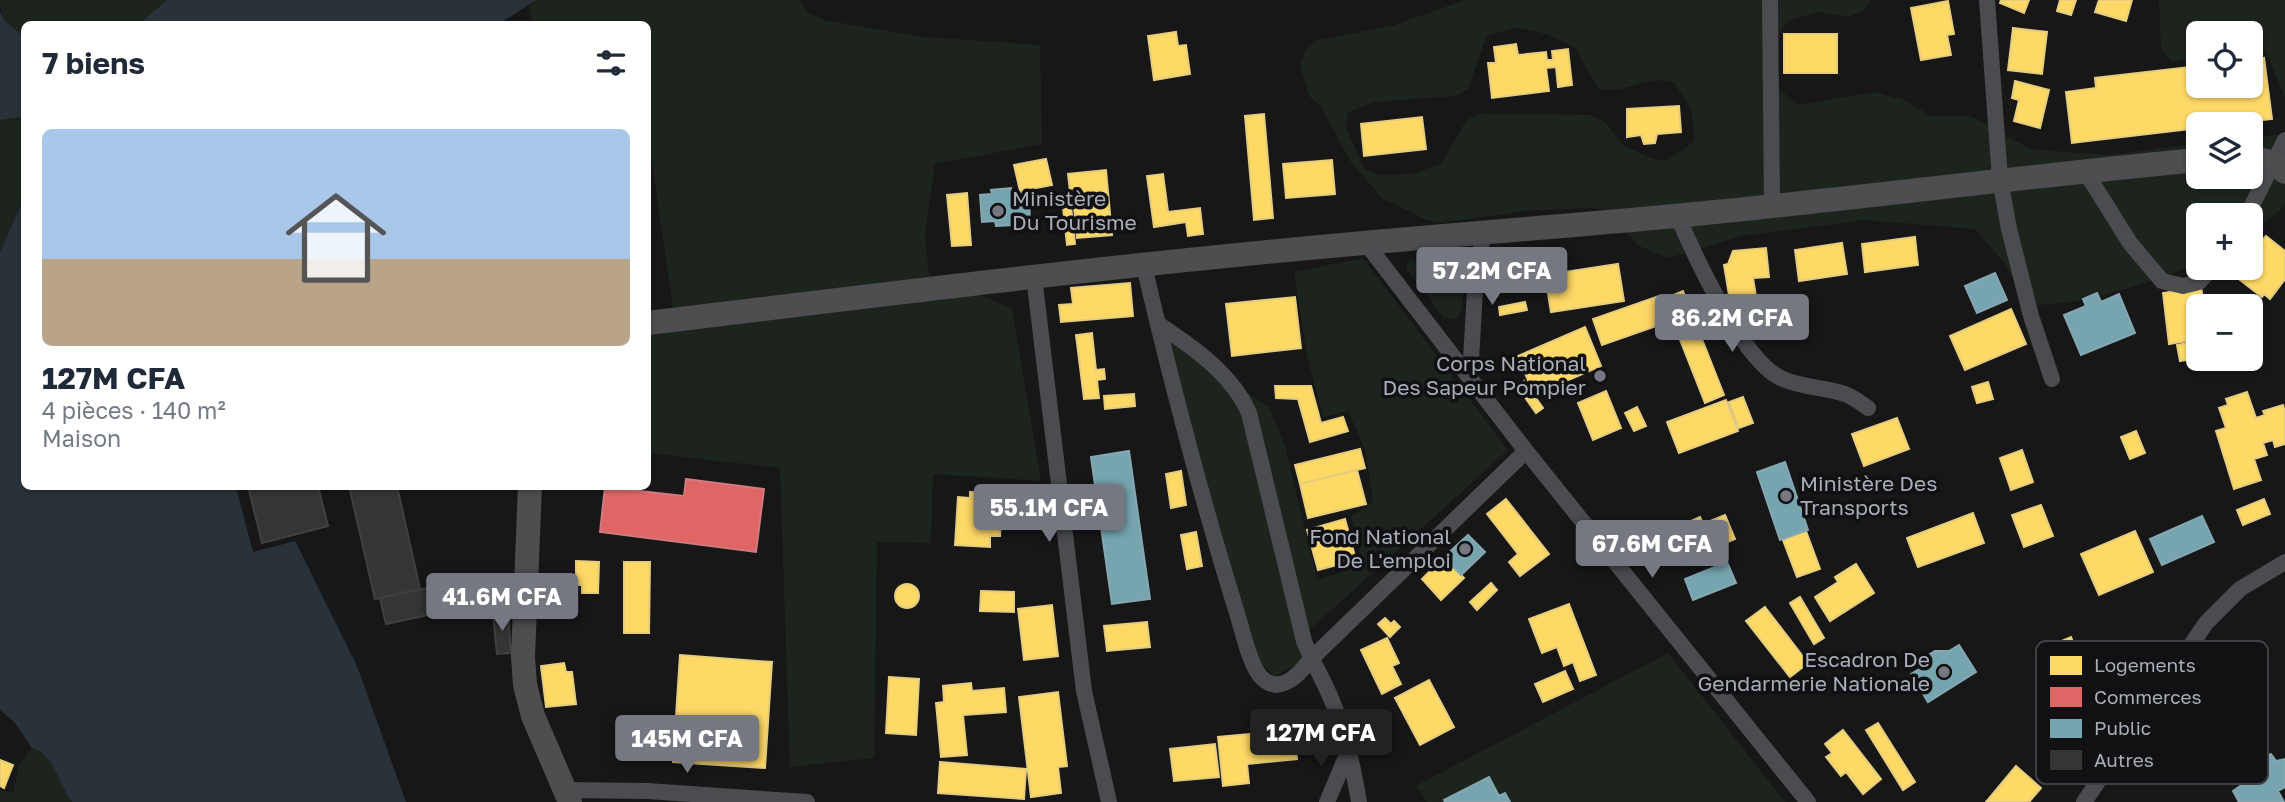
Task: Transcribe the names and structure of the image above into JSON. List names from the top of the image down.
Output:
{
  "places": [
    "Ministère Du Tourisme",
    "Corps National Des Sapeur Pompier",
    "Ministère Des Transports",
    "Fond National De L'emploi",
    "Escadron De Gendarmerie Nationale"
  ],
  "legend": [
    "Logements",
    "Commerces",
    "Public",
    "Autres"
  ],
  "page": {
    "map_buttons": ["+", "−"],
    "heading": "7 biens",
    "list": [
      {
        "name": "127M CFA",
        "note": "4 pièces · 140 m² · Maison"
      }
    ],
    "price": [
      "57.2M CFA",
      "86.2M CFA",
      "55.1M CFA",
      "67.6M CFA",
      "41.6M CFA",
      "127M CFA",
      "145M CFA"
    ]
  }
}
